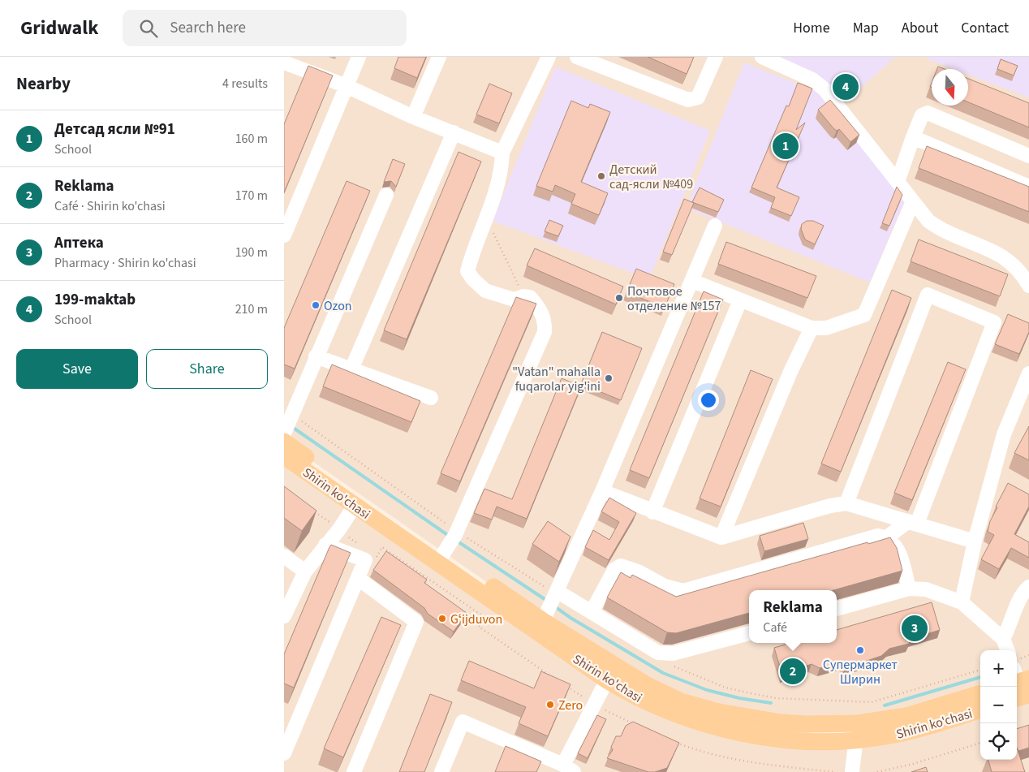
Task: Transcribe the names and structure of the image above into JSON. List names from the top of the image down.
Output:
{
  "streets": {
    "main road": ["Shirin ko'chasi"]
  },
  "places": [
    "Детский сад-ясли №409",
    "Почтовое отделение №157",
    "Ozon",
    "\"Vatan\" mahalla fuqarolar yig'ini",
    "Gʻijduvon",
    "Супермаркет Ширин",
    "Zero"
  ],
  "north": "bottom",
  "page": {
    "header": "Gridwalk",
    "search": "Search here",
    "nav": [
      "Home",
      "Map",
      "About",
      "Contact"
    ],
    "heading": ["Nearby", "4 results"],
    "pins": [
      "4",
      "1",
      "3",
      "2"
    ],
    "list": [
      {
        "mark": "1",
        "name": "Детсад ясли №91",
        "note": "School",
        "value": "160 m"
      },
      {
        "mark": "2",
        "name": "Reklama",
        "note": "Café · Shirin ko'chasi",
        "value": "170 m"
      },
      {
        "mark": "3",
        "name": "Аптека",
        "note": "Pharmacy · Shirin ko'chasi",
        "value": "190 m"
      },
      {
        "mark": "4",
        "name": "199-maktab",
        "note": "School",
        "value": "210 m"
      }
    ],
    "buttons": ["Save", "Share"],
    "popup": ["Reklama", "Café"],
    "map_buttons": ["+", "−"]
  }
}
